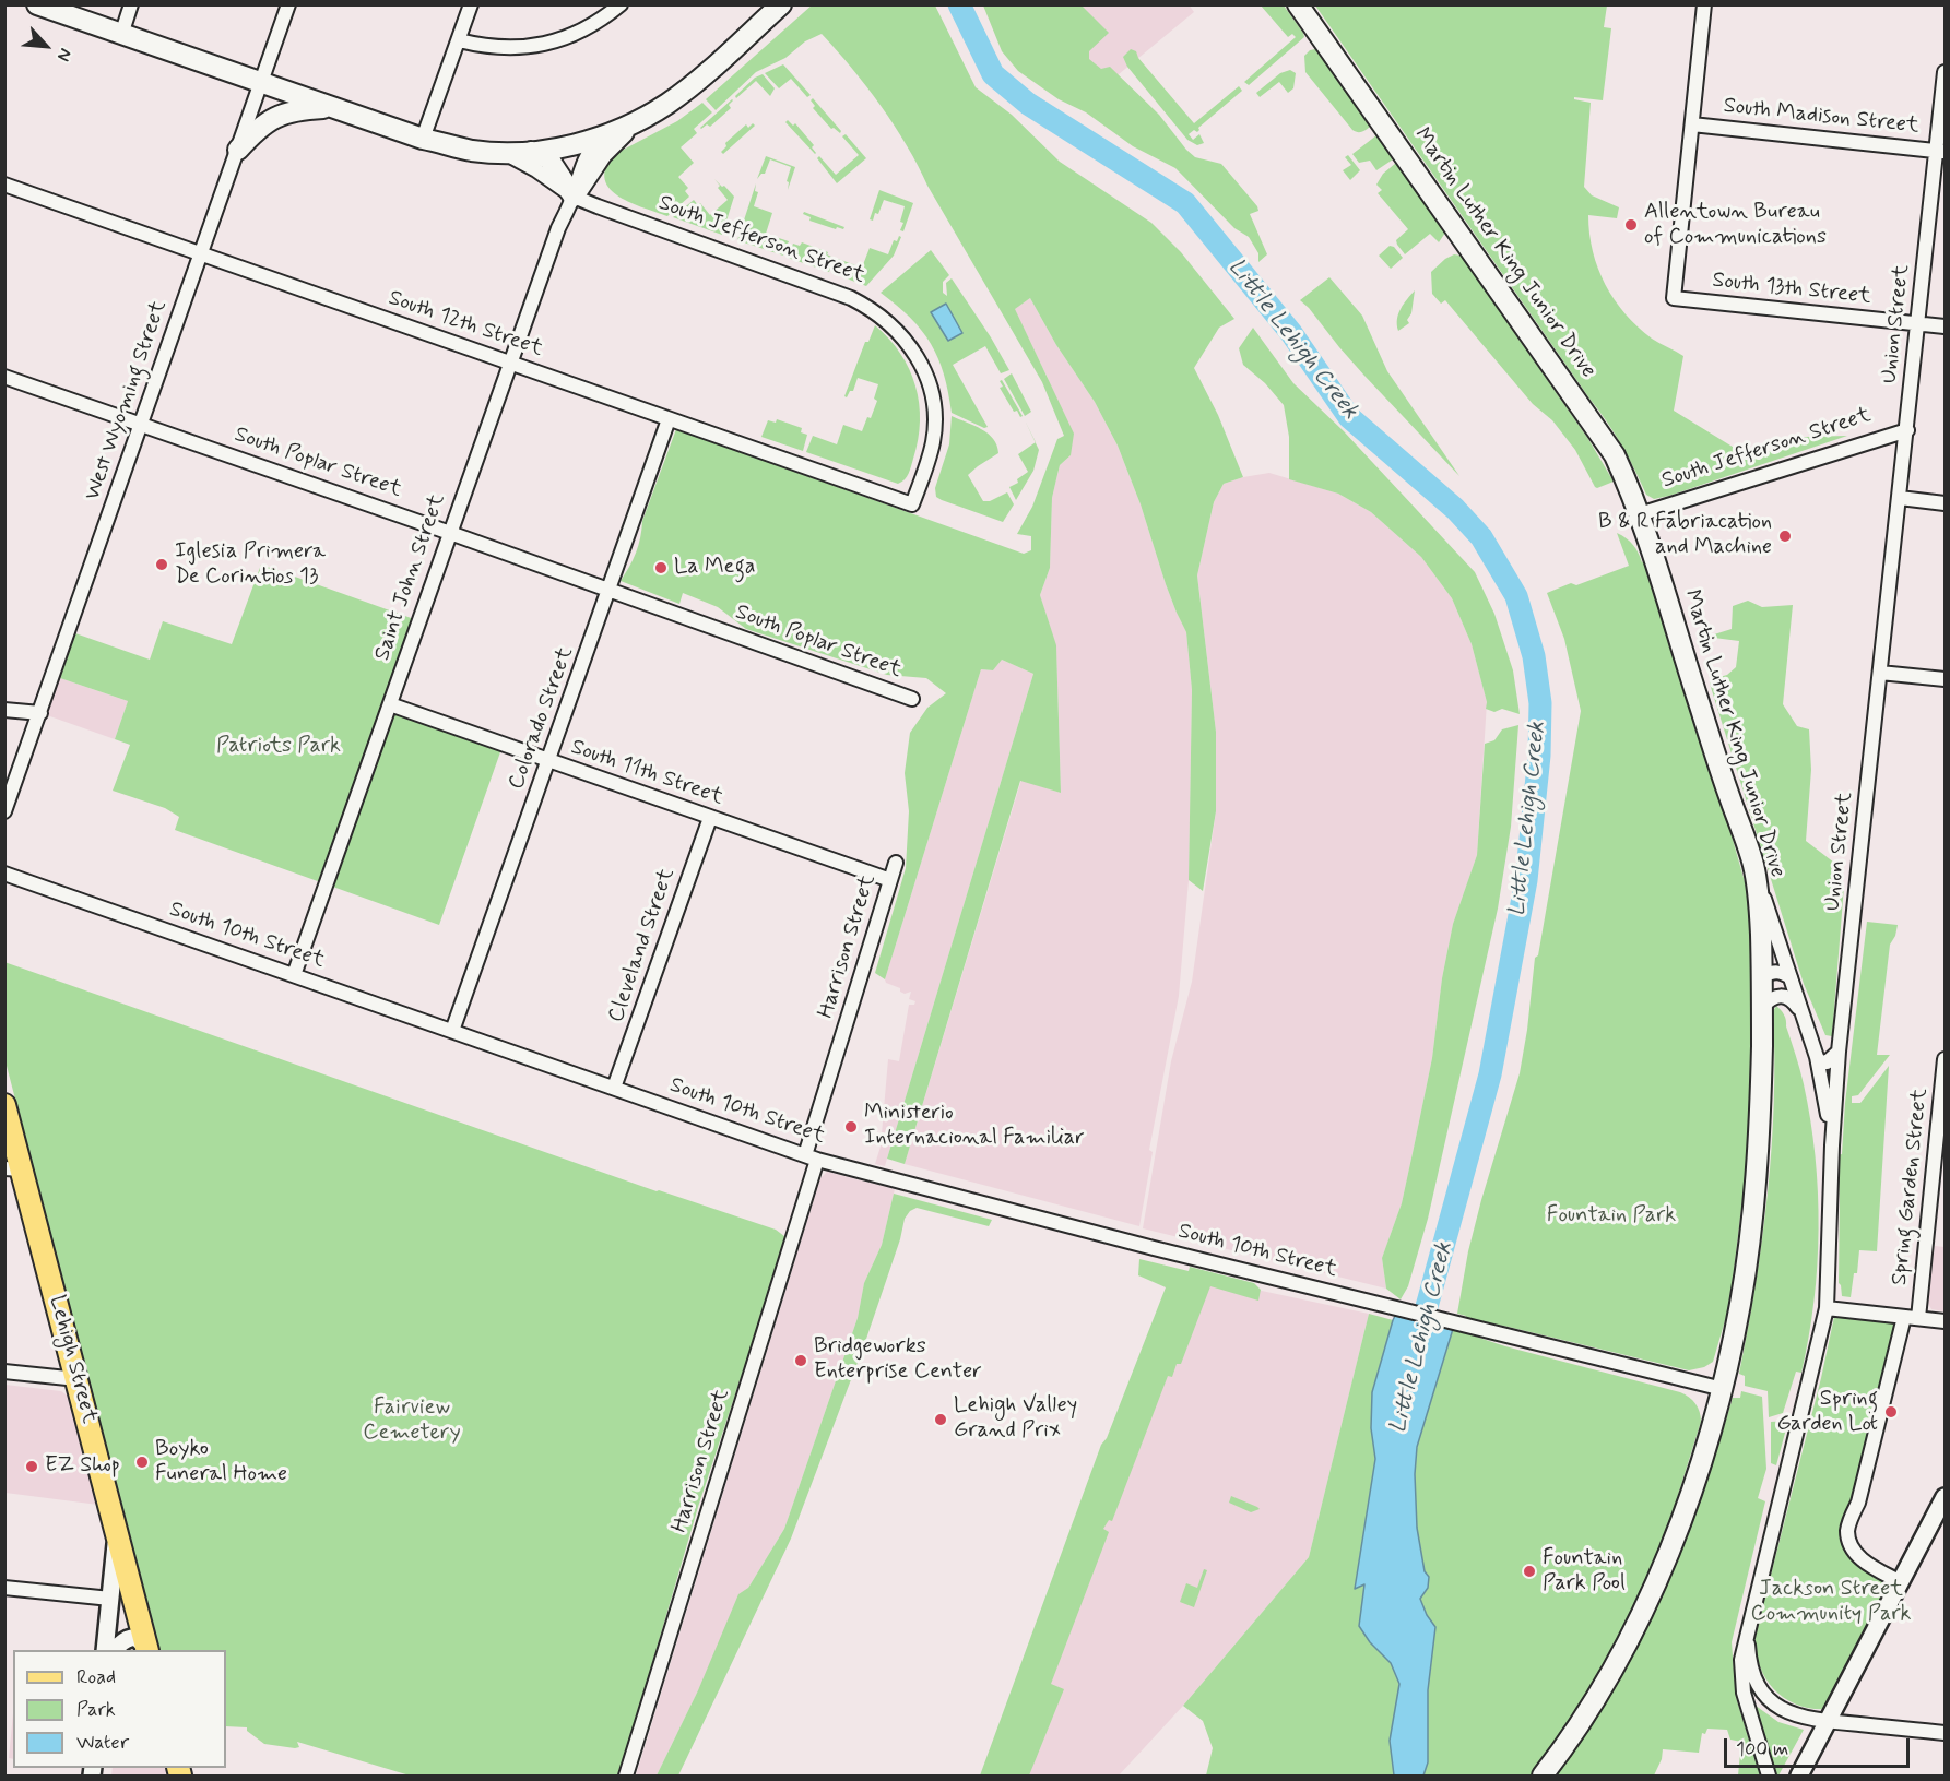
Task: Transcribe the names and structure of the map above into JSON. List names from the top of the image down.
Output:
{
  "streets": {
    "main road": ["Martin Luther King Junior Drive", "Lehigh Street"],
    "street": [
      "South Madison Street",
      "South Jefferson Street",
      "South 13th Street",
      "South 12th Street",
      "Union Street",
      "West Wyoming Street",
      "South Poplar Street",
      "Saint John Street",
      "Colorado Street",
      "South 11th Street",
      "South 10th Street",
      "Cleveland Street",
      "Harrison Street",
      "Spring Garden Street"
    ]
  },
  "crossings": [
    ["South Madison Street", "South 13th Street"],
    ["South Madison Street", "Union Street"],
    ["South Jefferson Street", "Martin Luther King Junior Drive"],
    ["South Jefferson Street", "South 12th Street"],
    ["South Jefferson Street", "Union Street"],
    ["South Jefferson Street", "Saint John Street"],
    ["Martin Luther King Junior Drive", "South 10th Street"],
    ["South 13th Street", "Union Street"],
    ["South 12th Street", "West Wyoming Street"],
    ["South 12th Street", "Saint John Street"],
    ["South 12th Street", "Colorado Street"],
    ["West Wyoming Street", "South Poplar Street"],
    ["South Poplar Street", "Saint John Street"],
    ["South Poplar Street", "Colorado Street"],
    ["Saint John Street", "South 11th Street"],
    ["Saint John Street", "South 10th Street"],
    ["Colorado Street", "South 11th Street"],
    ["Colorado Street", "South 10th Street"],
    ["South 11th Street", "Cleveland Street"],
    ["South 11th Street", "Harrison Street"],
    ["South 10th Street", "Cleveland Street"],
    ["South 10th Street", "Harrison Street"]
  ],
  "water": ["Little Lehigh Creek"],
  "parks": [
    "Patriots Park",
    "Fountain Park",
    "Fairview Cemetery",
    "Jackson Street Community Park"
  ],
  "places": [
    "Allentown Bureau of Communications",
    "B & R Fabriacation and Machine",
    "Iglesia Primera De Corintios 13",
    "La Mega",
    "Ministerio Internacional Familiar",
    "Bridgeworks Enterprise Center",
    "Spring Garden Lot",
    "Lehigh Valley Grand Prix",
    "Boyko Funeral Home",
    "EZ Shop",
    "Fountain Park Pool"
  ],
  "legend": ["Road", "Park", "Water"],
  "scale_bar": "100 m",
  "north": "bottom right"
}
